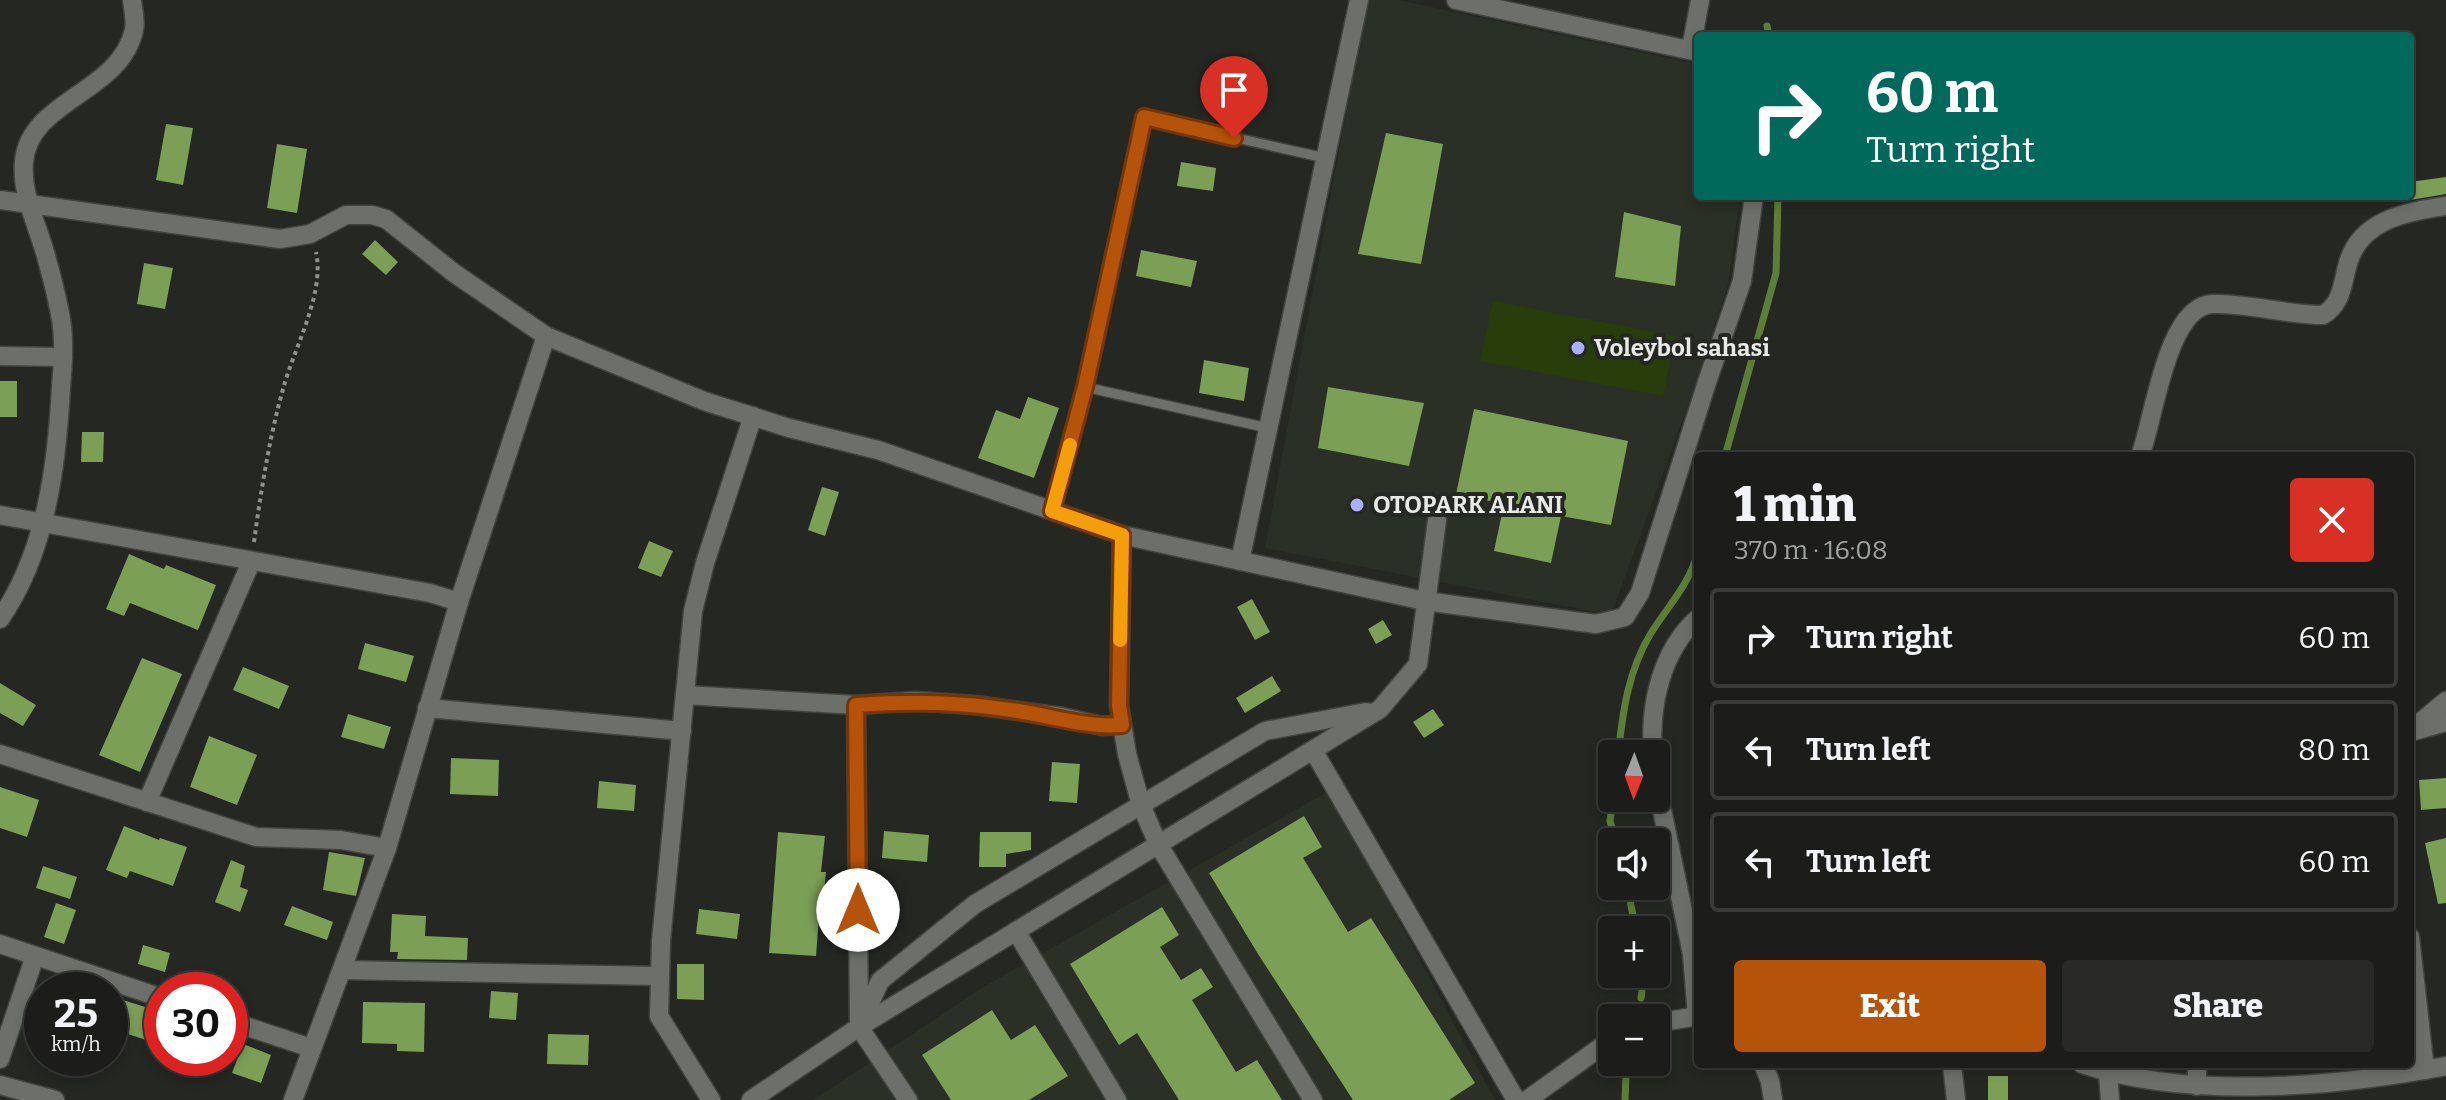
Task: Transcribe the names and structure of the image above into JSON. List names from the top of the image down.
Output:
{
  "places": ["Voleybol sahasi", "OTOPARK ALANI"],
  "north": "bottom",
  "page": {
    "turn": ["60 m", "Turn right"],
    "heading": ["1 min", "370 m · 16:08"],
    "list": [
      {
        "name": "Turn right",
        "value": "60 m"
      },
      {
        "name": "Turn left",
        "value": "80 m"
      },
      {
        "name": "Turn left",
        "value": "60 m"
      }
    ],
    "map_buttons": ["+", "−"],
    "buttons": ["Exit", "Share"],
    "speed": "25 km/h",
    "limit": "30"
  }
}
